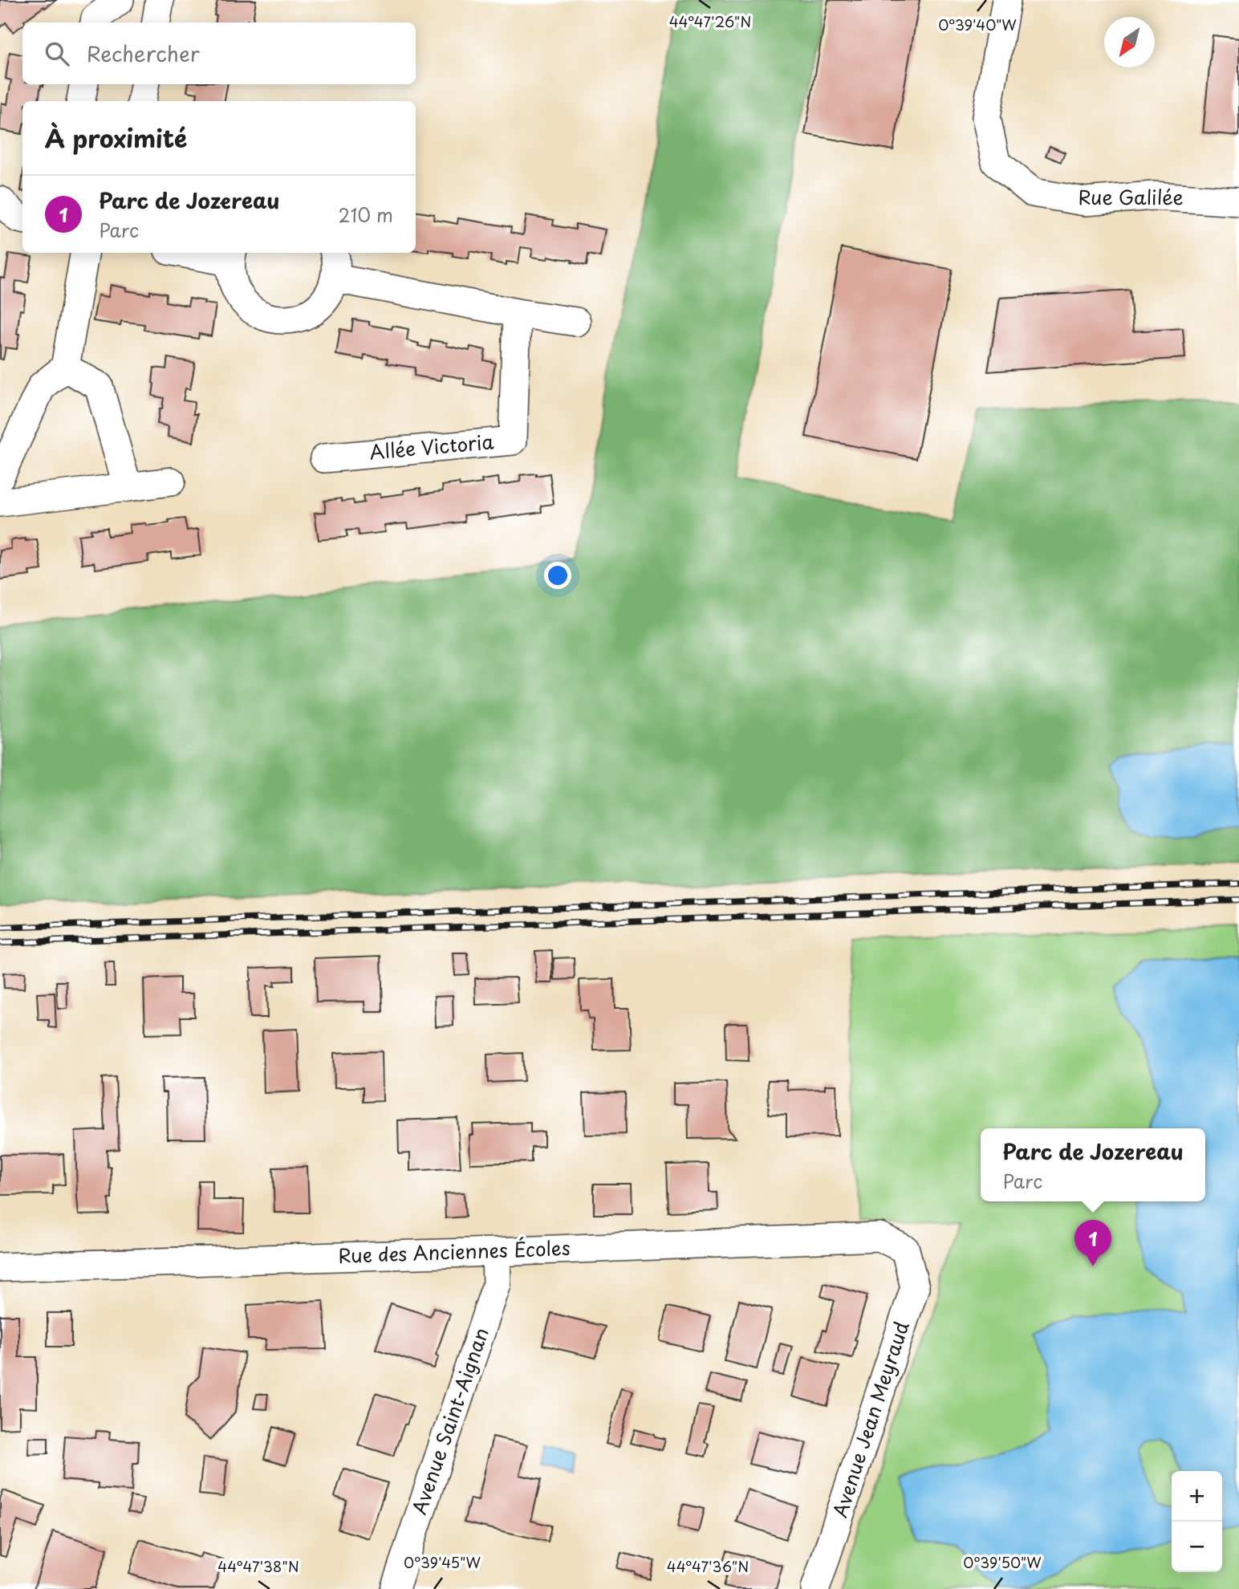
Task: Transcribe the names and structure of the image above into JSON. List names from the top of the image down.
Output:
{
  "streets": {
    "street": [
      "Rue Galilée",
      "Allée Victoria",
      "Rue des Anciennes Écoles",
      "Avenue Jean Meyraud",
      "Avenue Saint-Aignan"
    ]
  },
  "crossings": [
    ["Rue des Anciennes Écoles", "Avenue Jean Meyraud"],
    ["Rue des Anciennes Écoles", "Avenue Saint-Aignan"]
  ],
  "north": "bottom left",
  "page": {
    "search": "Rechercher",
    "heading": "À proximité",
    "list": [
      {
        "mark": "1",
        "name": "Parc de Jozereau",
        "note": "Parc",
        "value": "210 m"
      }
    ],
    "popup": ["Parc de Jozereau", "Parc"],
    "pins": "1",
    "map_buttons": ["+", "−"]
  },
  "coordinates": [
    "44°47'26\"N",
    "0°39'40\"W",
    "0°39'45\"W",
    "0°39'50\"W",
    "44°47'38\"N",
    "44°47'36\"N"
  ]
}
